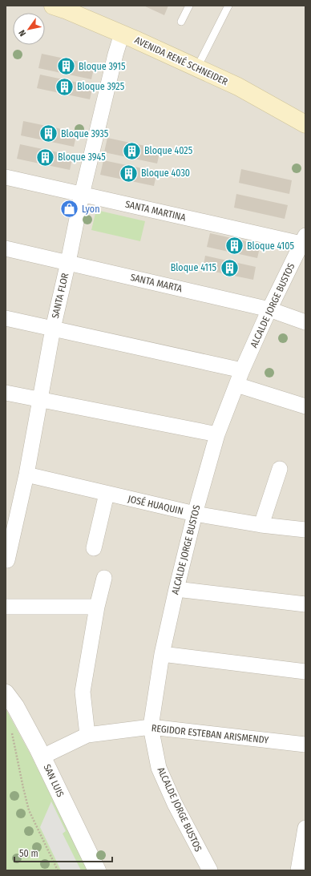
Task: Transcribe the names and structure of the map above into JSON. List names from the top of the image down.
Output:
{
  "streets": {
    "main road": ["AVENIDA RENÉ SCHNEIDER"],
    "street": [
      "SANTA MARTINA",
      "SANTA MARTA",
      "SANTA FLOR",
      "ALCALDE JORGE BUSTOS",
      "JOSÉ HUAQUIN",
      "REGIDOR ESTEBAN ARISMENDY",
      "SAN LUIS"
    ]
  },
  "crossings": [
    ["AVENIDA RENÉ SCHNEIDER", "SANTA FLOR"],
    ["SANTA MARTINA", "SANTA FLOR"],
    ["SANTA MARTINA", "ALCALDE JORGE BUSTOS"],
    ["SANTA MARTA", "SANTA FLOR"],
    ["SANTA MARTA", "ALCALDE JORGE BUSTOS"],
    ["SANTA FLOR", "JOSÉ HUAQUIN"],
    ["ALCALDE JORGE BUSTOS", "JOSÉ HUAQUIN"],
    ["ALCALDE JORGE BUSTOS", "REGIDOR ESTEBAN ARISMENDY"],
    ["REGIDOR ESTEBAN ARISMENDY", "SAN LUIS"]
  ],
  "places": {
    "building": [
      "Bloque 3915",
      "Bloque 3925",
      "Bloque 3935",
      "Bloque 4025",
      "Bloque 3945",
      "Bloque 4030",
      "Bloque 4105",
      "Bloque 4115"
    ],
    "shop": ["Lyon"]
  },
  "scale_bar": "50 m",
  "north": "bottom left"
}
